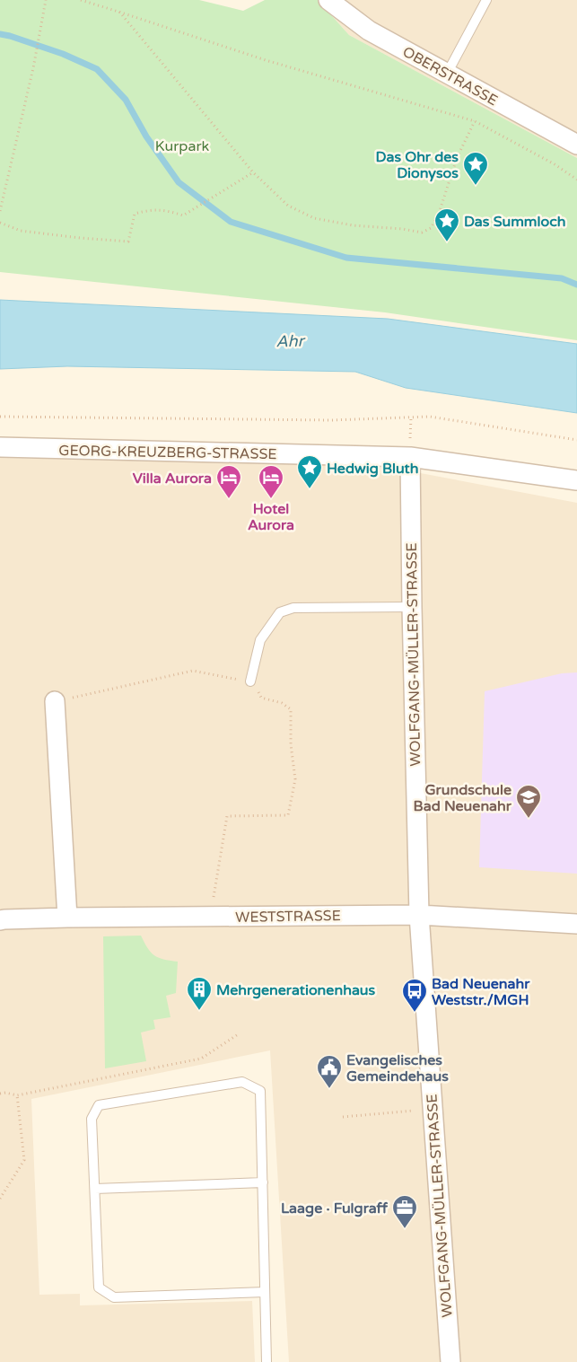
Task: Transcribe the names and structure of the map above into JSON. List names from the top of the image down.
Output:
{
  "streets": {
    "street": [
      "OBERSTRASSE",
      "GEORG-KREUZBERG-STRASSE",
      "WOLFGANG-MÜLLER-STRASSE",
      "WESTSTRASSE"
    ]
  },
  "crossings": [
    ["GEORG-KREUZBERG-STRASSE", "WOLFGANG-MÜLLER-STRASSE"],
    ["WOLFGANG-MÜLLER-STRASSE", "WESTSTRASSE"]
  ],
  "water": ["Ahr"],
  "parks": ["Kurpark"],
  "places": {
    "place": ["Das Ohr des Dionysos", "Das Summloch", "Hedwig Bluth"],
    "hotel": ["Villa Aurora", "Hotel Aurora"],
    "school or university": ["Grundschule Bad Neuenahr"],
    "building": ["Mehrgenerationenhaus"],
    "bus stop": ["Bad Neuenahr Weststr./MGH"],
    "public building": ["Evangelisches Gemeindehaus"],
    "office": ["Laage · Fulgraff"]
  }
}
